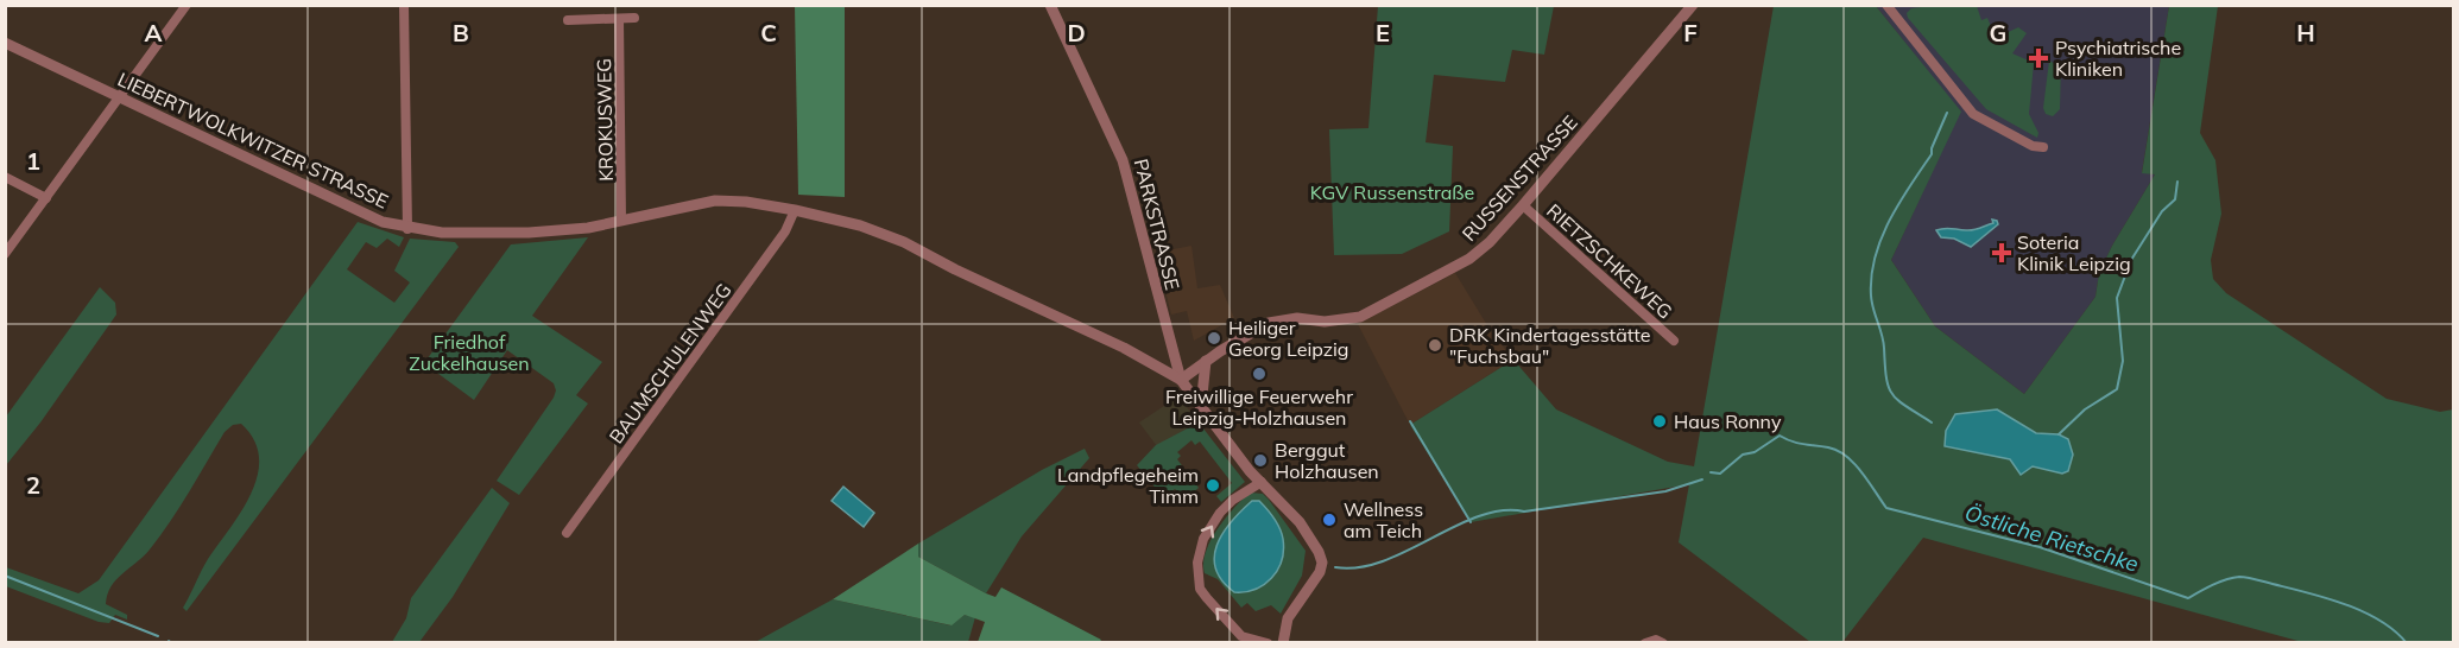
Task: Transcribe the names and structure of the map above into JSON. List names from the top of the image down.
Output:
{
  "streets": {
    "street": [
      "KROKUSWEG",
      "LIEBERTWOLKWITZER STRASSE",
      "RUSSENSTRASSE",
      "PARKSTRASSE",
      "RIETZSCHKEWEG",
      "BAUMSCHULENWEG"
    ]
  },
  "crossings": [
    ["KROKUSWEG", "LIEBERTWOLKWITZER STRASSE"],
    ["LIEBERTWOLKWITZER STRASSE", "RUSSENSTRASSE"],
    ["LIEBERTWOLKWITZER STRASSE", "PARKSTRASSE"],
    ["LIEBERTWOLKWITZER STRASSE", "BAUMSCHULENWEG"],
    ["RUSSENSTRASSE", "PARKSTRASSE"],
    ["RUSSENSTRASSE", "RIETZSCHKEWEG"]
  ],
  "water": ["Östliche Rietschke"],
  "parks": ["KGV Russenstraße", "Friedhof Zuckelhausen"],
  "places": {
    "health": ["Psychiatrische Kliniken", "Soteria Klinik Leipzig"],
    "other": [
      "Heiliger Georg Leipzig",
      "DRK Kindertagesstätte \"Fuchsbau\"",
      "Freiwillige Feuerwehr Leipzig-Holzhausen",
      "Haus Ronny",
      "Berggut Holzhausen",
      "Landpflegeheim Timm",
      "Wellness am Teich"
    ]
  },
  "grid": {
    "columns": [
      "A",
      "B",
      "C",
      "D",
      "E",
      "F",
      "G",
      "H"
    ],
    "rows": ["1", "2"]
  }
}
